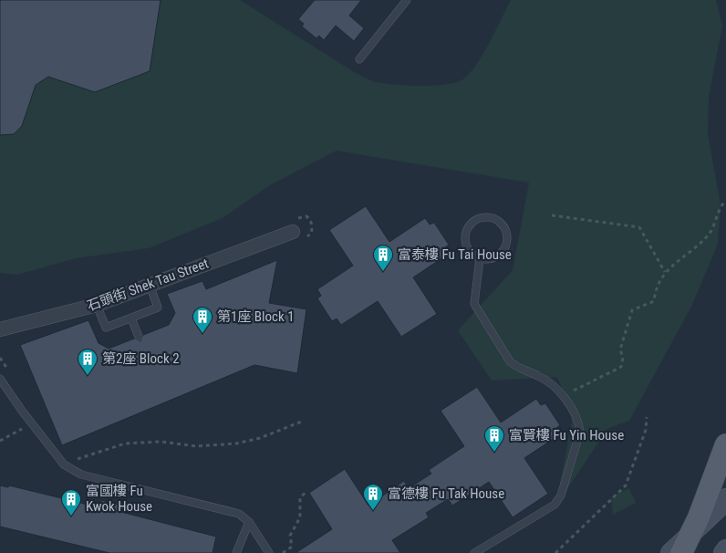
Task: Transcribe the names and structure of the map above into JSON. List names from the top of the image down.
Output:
{
  "streets": {
    "street": ["石頭街 Shek Tau Street"]
  },
  "places": {
    "building": [
      "富泰樓 Fu Tai House",
      "第1座 Block 1",
      "第2座 Block 2",
      "富賢樓 Fu Yin House",
      "富德樓 Fu Tak House",
      "富國樓 Fu Kwok House"
    ]
  }
}
